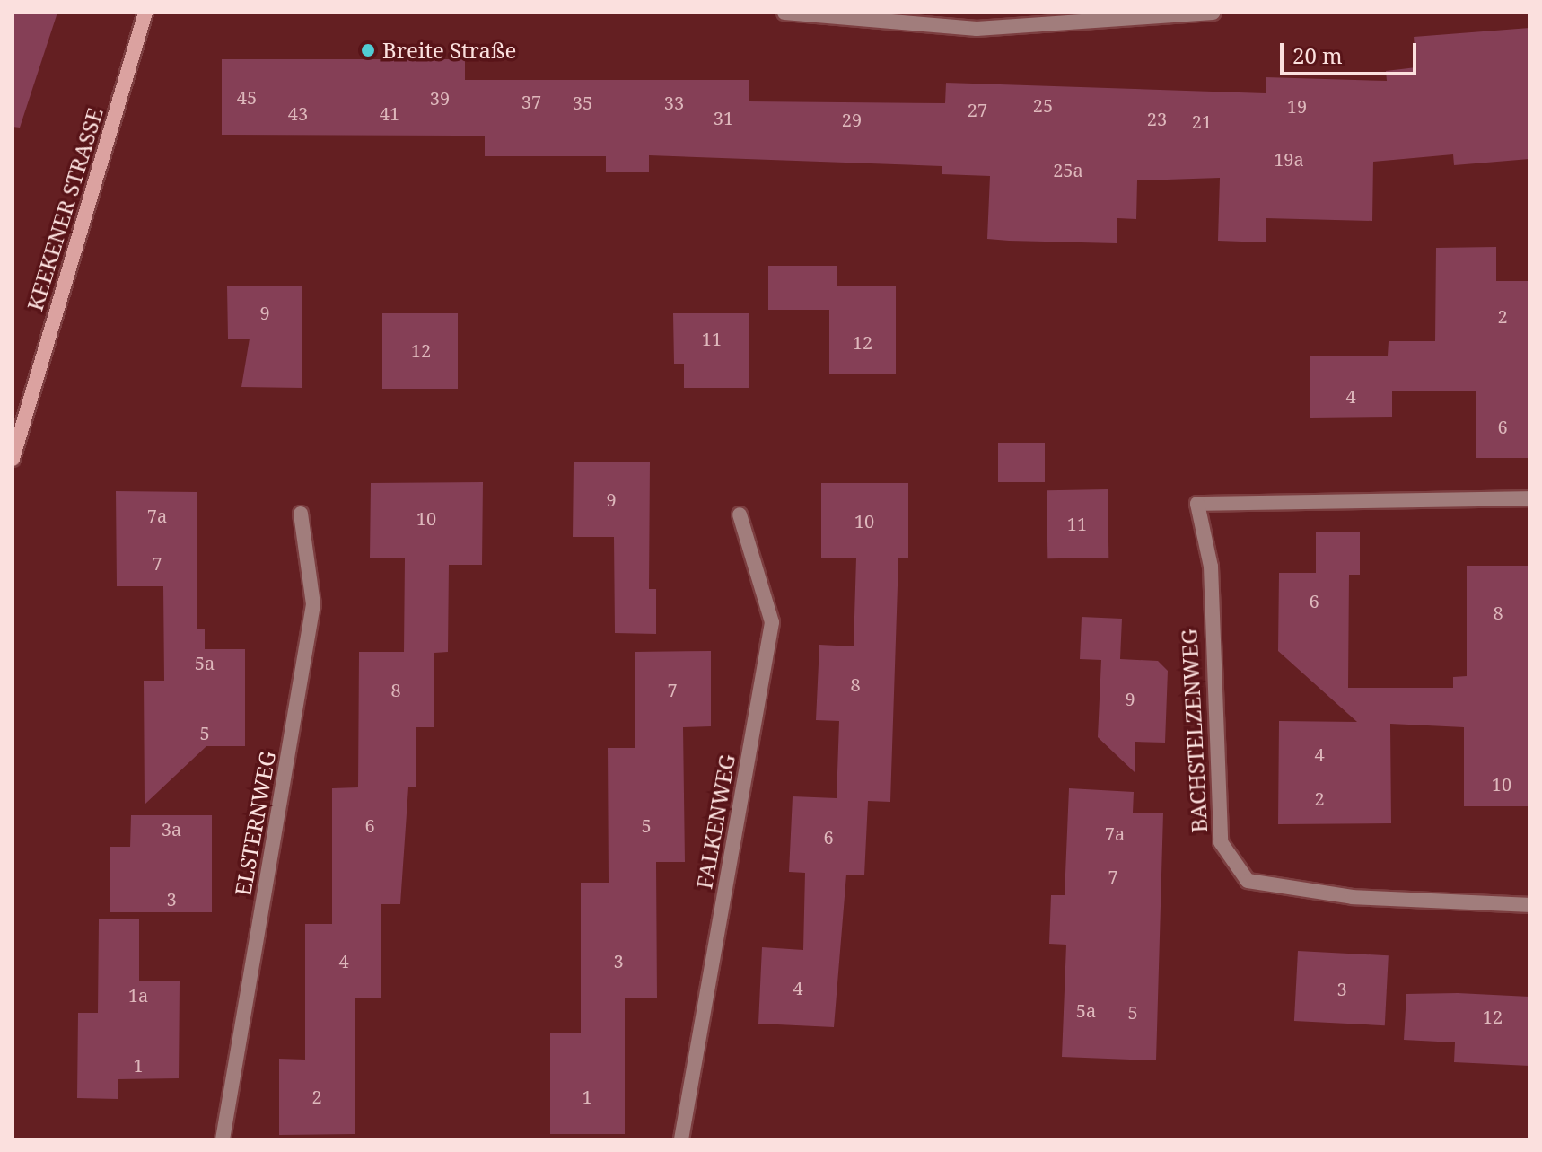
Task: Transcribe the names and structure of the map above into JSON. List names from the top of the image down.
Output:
{
  "streets": {
    "main road": ["KEEKENER STRASSE"],
    "street": ["BACHSTELZENWEG", "FALKENWEG", "ELSTERNWEG"]
  },
  "places": ["Breite Straße"],
  "house_numbers": [
    "45",
    "39",
    "37",
    "35",
    "33",
    "25",
    "19",
    "27",
    "43",
    "41",
    "31",
    "23",
    "29",
    "21",
    "19a",
    "25a",
    "9",
    "2",
    "11",
    "12",
    "12",
    "4",
    "6",
    "9",
    "7a",
    "10",
    "10",
    "11",
    "7",
    "6",
    "8",
    "5a",
    "8",
    "8",
    "7",
    "9",
    "5",
    "4",
    "10",
    "2",
    "6",
    "5",
    "3a",
    "7a",
    "6",
    "7",
    "3",
    "4",
    "3",
    "4",
    "3",
    "1a",
    "5a",
    "5",
    "12",
    "1",
    "2",
    "1"
  ],
  "scale_bar": "20 m"
}
